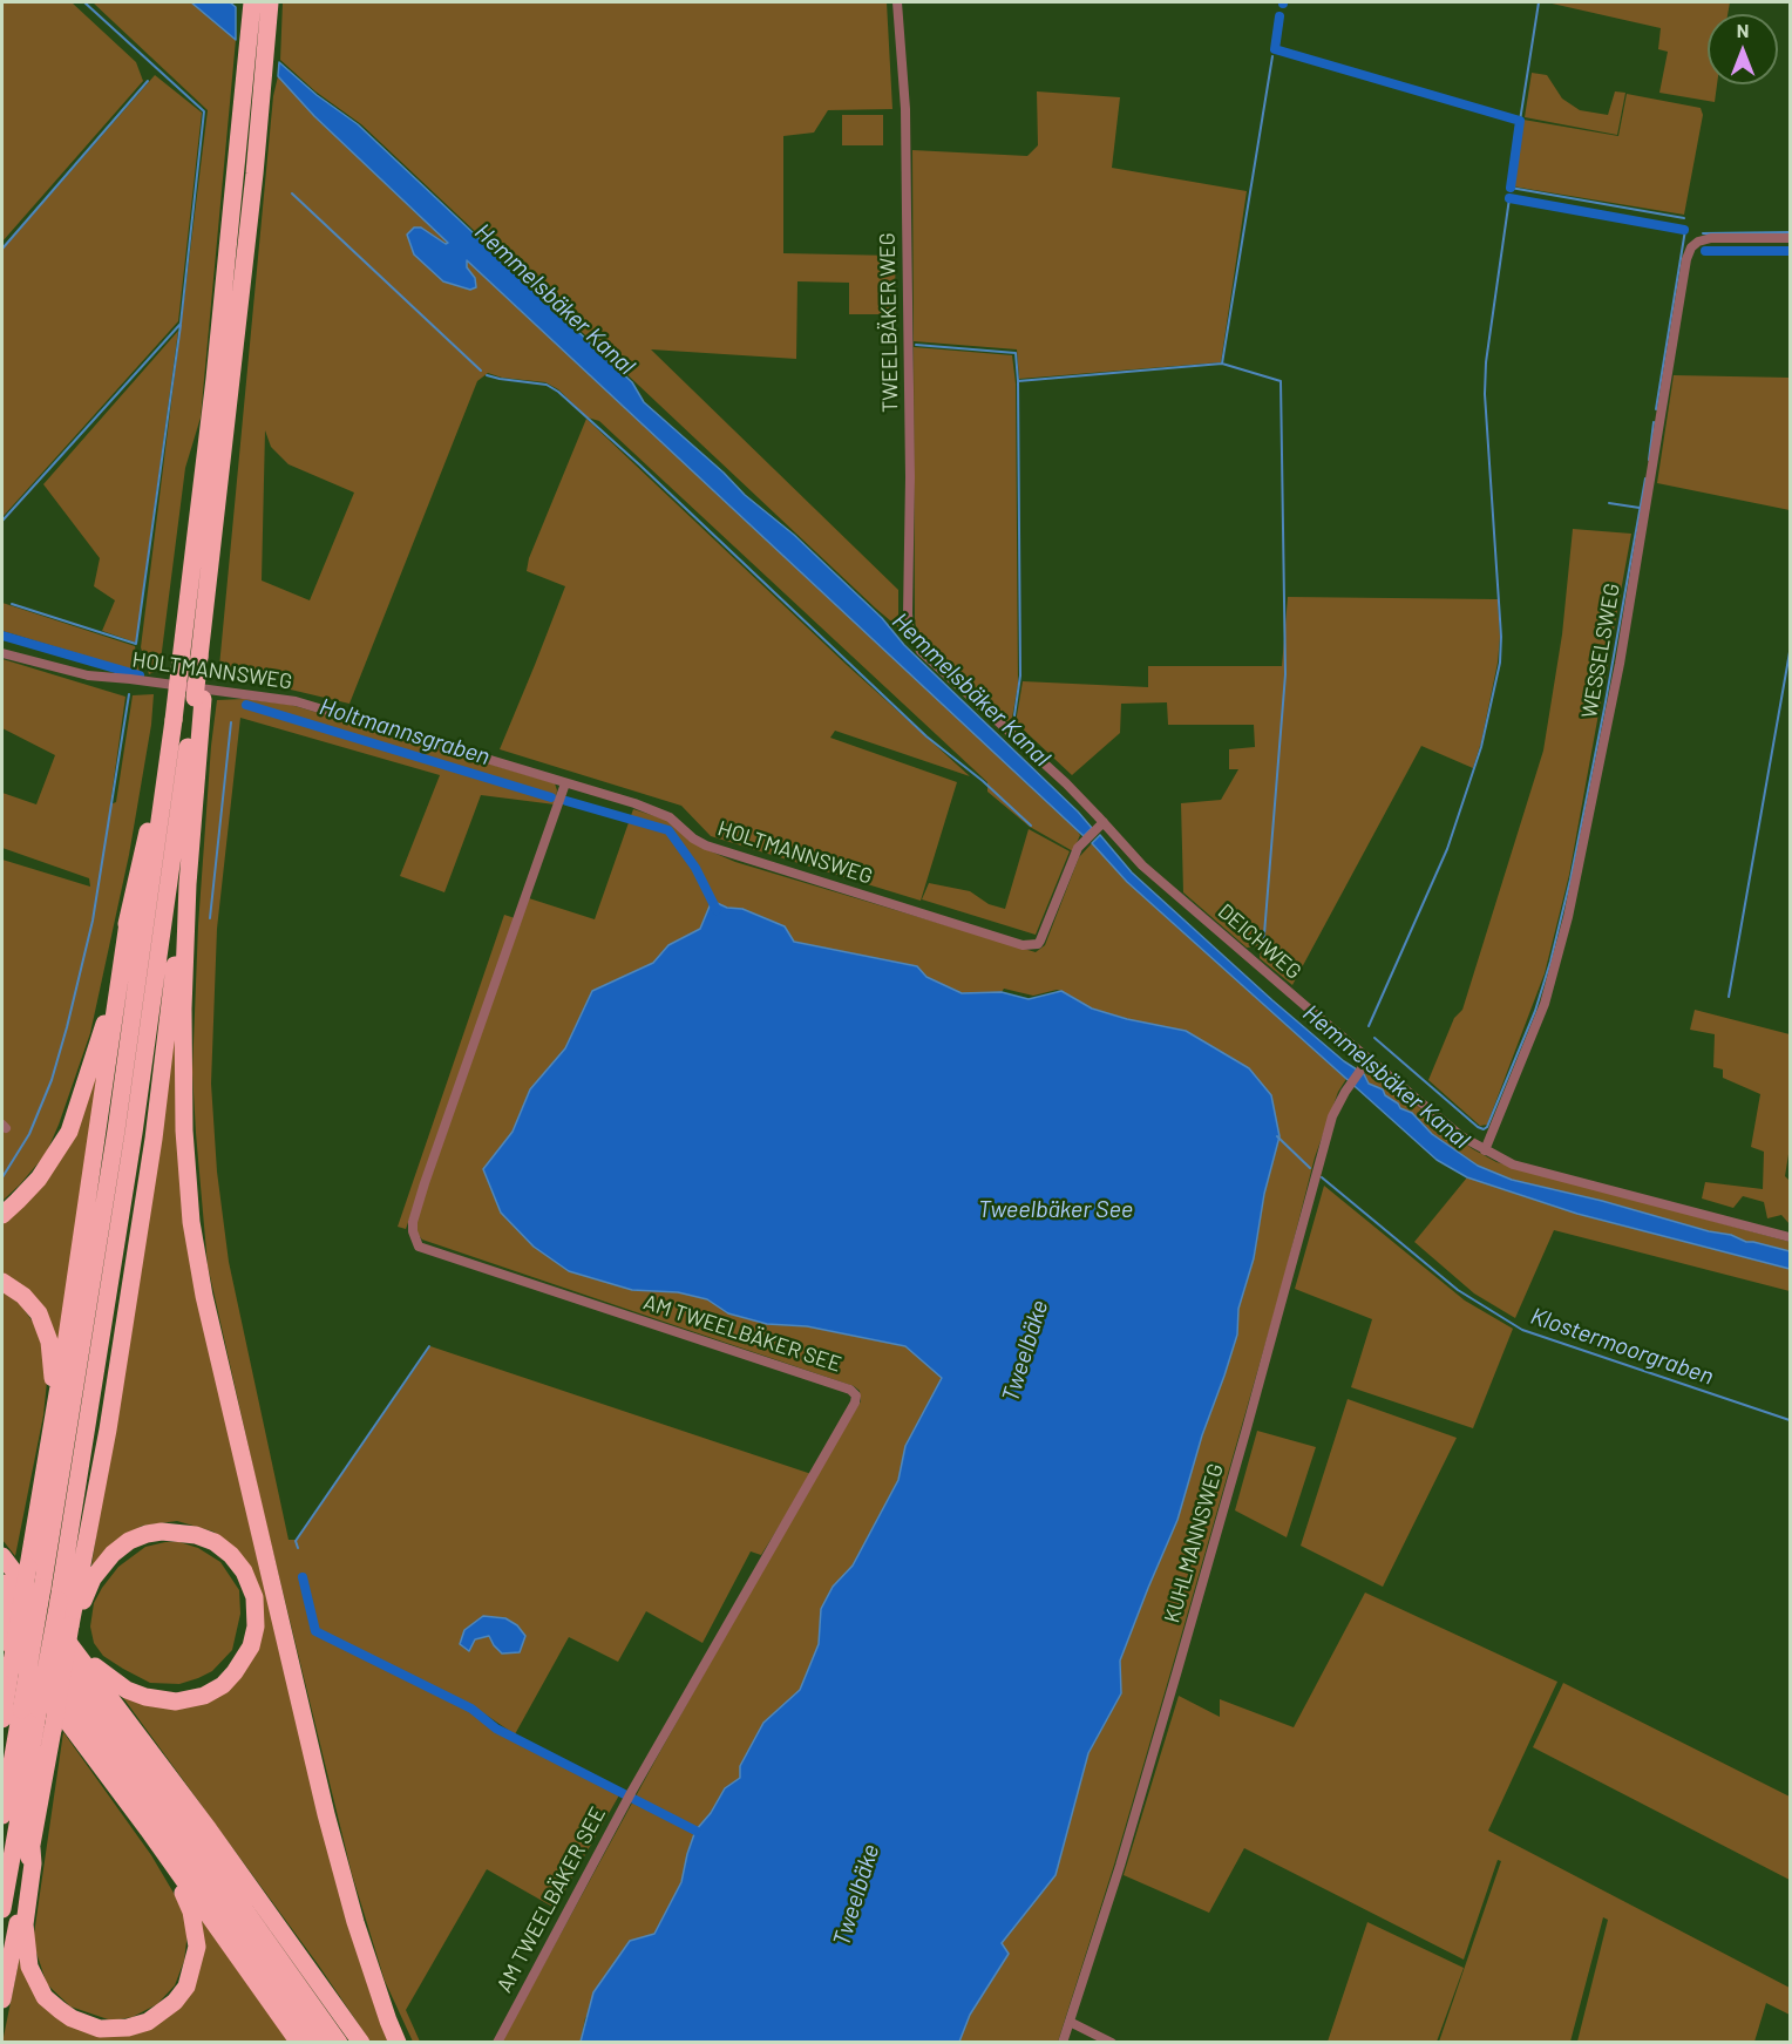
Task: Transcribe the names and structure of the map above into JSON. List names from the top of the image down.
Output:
{
  "streets": {
    "street": [
      "TWEELBÄKER WEG",
      "WESSELSWEG",
      "HOLTMANNSWEG",
      "DEICHWEG",
      "AM TWEELBÄKER SEE",
      "KUHLMANNSWEG"
    ]
  },
  "crossings": [
    ["TWEELBÄKER WEG", "DEICHWEG"],
    ["WESSELSWEG", "DEICHWEG"],
    ["HOLTMANNSWEG", "DEICHWEG"],
    ["HOLTMANNSWEG", "AM TWEELBÄKER SEE"],
    ["DEICHWEG", "KUHLMANNSWEG"]
  ],
  "water": [
    "Hemmelsbäker Kanal",
    "Holtmannsgraben",
    "Tweelbäker See",
    "Klostermoorgraben",
    "Tweelbäke"
  ],
  "north": "top"
}
